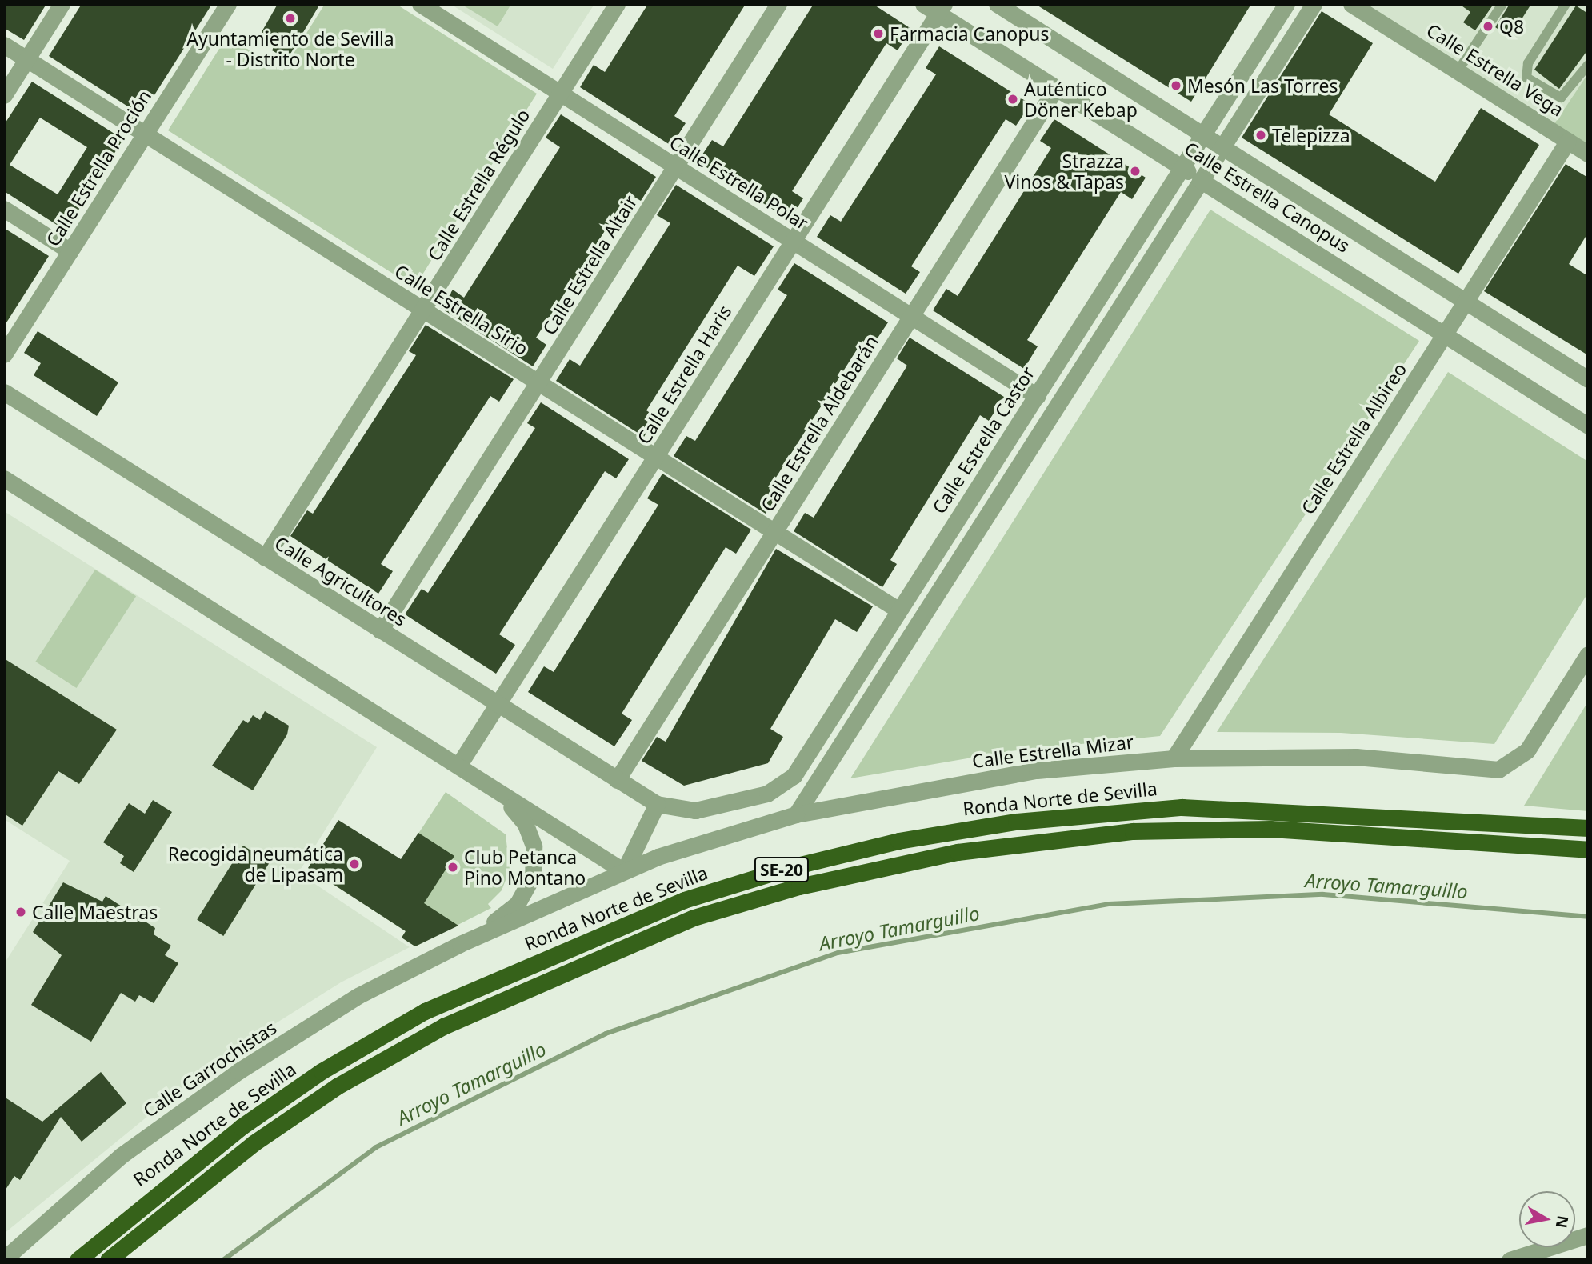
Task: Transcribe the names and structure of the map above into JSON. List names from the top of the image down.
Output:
{
  "streets": {
    "highway": ["Ronda Norte de Sevilla", "SE-20"],
    "street": [
      "Calle Estrella Vega",
      "Calle Estrella Proción",
      "Calle Estrella Polar",
      "Calle Estrella Régulo",
      "Calle Estrella Canopus",
      "Calle Estrella Altair",
      "Calle Estrella Sirio",
      "Calle Estrella Haris",
      "Calle Estrella Aldebarán",
      "Calle Estrella Albireo",
      "Calle Estrella Castor",
      "Calle Agricultores",
      "Calle Estrella Mizar",
      "Calle Garrochistas"
    ]
  },
  "crossings": [
    ["Calle Estrella Vega", "Calle Estrella Albireo"],
    ["Calle Estrella Proción", "Calle Estrella Sirio"],
    ["Calle Estrella Polar", "Calle Estrella Régulo"],
    ["Calle Estrella Polar", "Calle Estrella Altair"],
    ["Calle Estrella Polar", "Calle Estrella Haris"],
    ["Calle Estrella Polar", "Calle Estrella Aldebarán"],
    ["Calle Estrella Polar", "Calle Estrella Castor"],
    ["Calle Estrella Régulo", "Calle Estrella Sirio"],
    ["Calle Estrella Régulo", "Calle Agricultores"],
    ["Calle Estrella Canopus", "Calle Estrella Haris"],
    ["Calle Estrella Canopus", "Calle Estrella Aldebarán"],
    ["Calle Estrella Canopus", "Calle Estrella Albireo"],
    ["Calle Estrella Canopus", "Calle Estrella Castor"],
    ["Calle Estrella Altair", "Calle Estrella Sirio"],
    ["Calle Estrella Altair", "Calle Agricultores"],
    ["Calle Estrella Sirio", "Calle Estrella Haris"],
    ["Calle Estrella Sirio", "Calle Estrella Aldebarán"],
    ["Calle Estrella Sirio", "Calle Estrella Castor"],
    ["Calle Estrella Haris", "Calle Agricultores"],
    ["Calle Estrella Aldebarán", "Calle Agricultores"],
    ["Calle Estrella Albireo", "Calle Estrella Mizar"],
    ["Calle Estrella Castor", "Calle Agricultores"],
    ["Calle Estrella Mizar", "Calle Garrochistas"]
  ],
  "water": ["Arroyo Tamarguillo"],
  "places": [
    "Ayuntamiento de Sevilla - Distrito Norte",
    "Q8",
    "Farmacia Canopus",
    "Mesón Las Torres",
    "Auténtico Döner Kebap",
    "Telepizza",
    "Strazza Vinos & Tapas",
    "Recogida neumática de Lipasam",
    "Club Petanca Pino Montano",
    "Calle Maestras"
  ],
  "north": "right"
}
